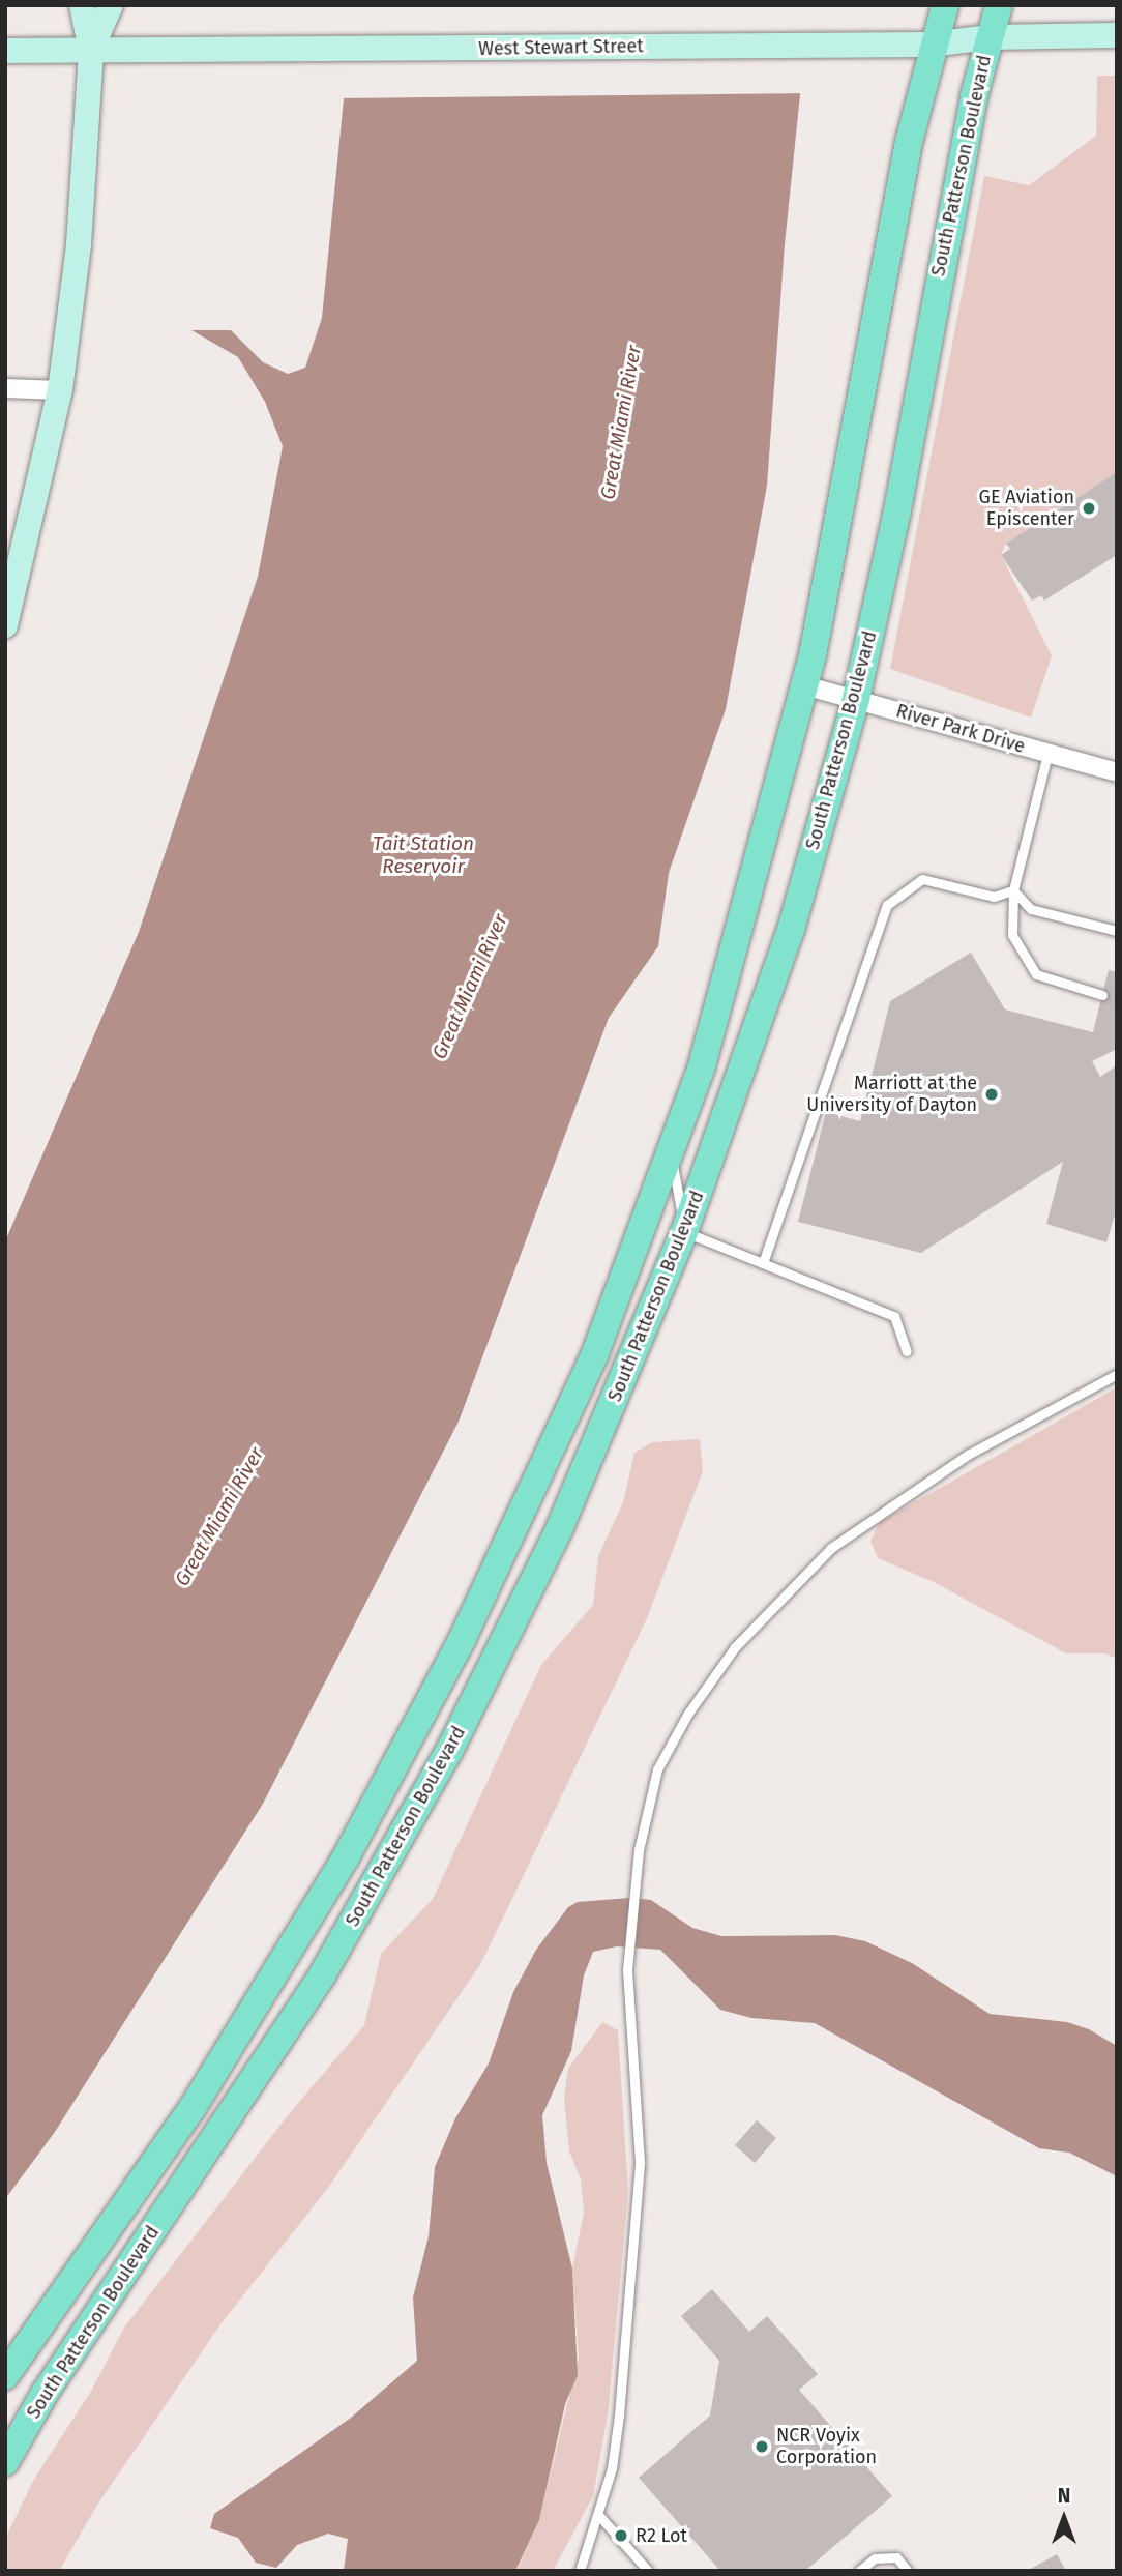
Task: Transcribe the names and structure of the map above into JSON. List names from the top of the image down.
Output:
{
  "streets": {
    "main road": ["West Stewart Street", "South Patterson Boulevard"],
    "street": ["River Park Drive"]
  },
  "crossings": [
    ["West Stewart Street", "South Patterson Boulevard"],
    ["South Patterson Boulevard", "River Park Drive"]
  ],
  "water": ["Great Miami River", "Tait Station Reservoir"],
  "places": [
    "GE Aviation Episcenter",
    "Marriott at the University of Dayton",
    "NCR Voyix Corporation",
    "R2 Lot"
  ],
  "north": "top"
}
